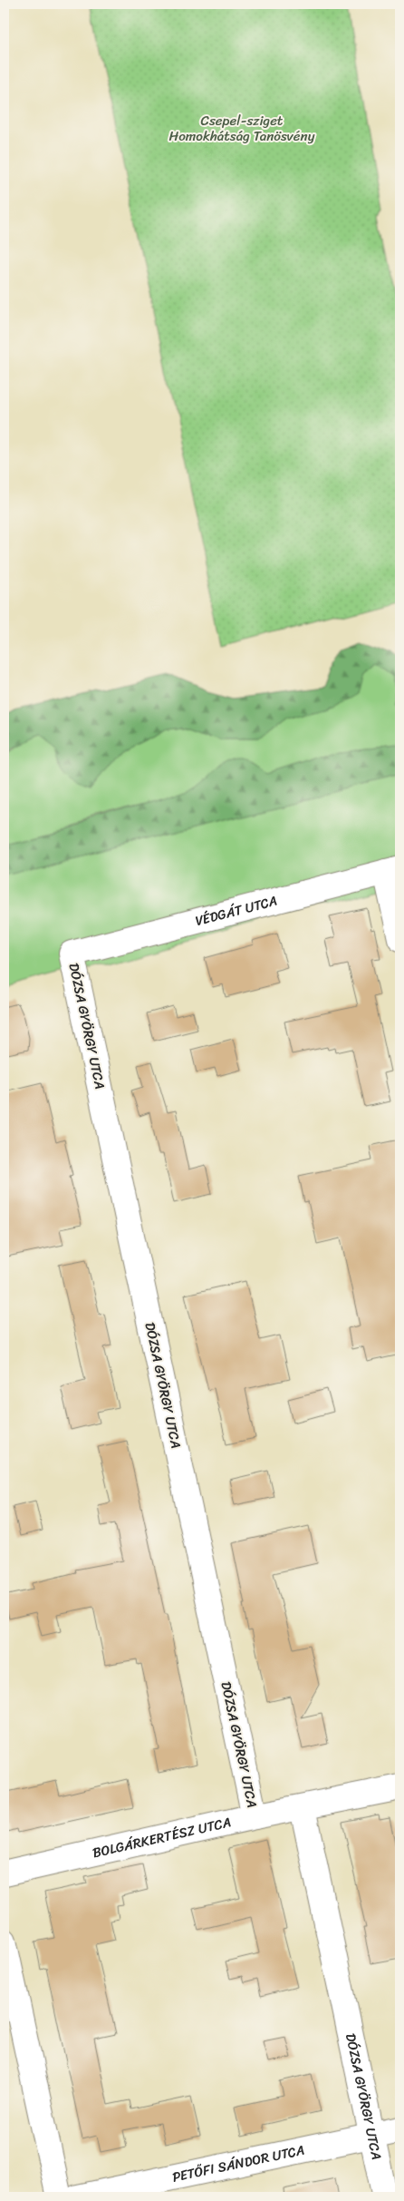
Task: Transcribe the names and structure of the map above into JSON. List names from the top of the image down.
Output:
{
  "streets": {
    "street": [
      "VÉDGÁT UTCA",
      "DÓZSA GYÖRGY UTCA",
      "BOLGÁRKERTÉSZ UTCA",
      "PETŐFI SÁNDOR UTCA"
    ]
  },
  "crossings": [
    ["VÉDGÁT UTCA", "DÓZSA GYÖRGY UTCA"],
    ["DÓZSA GYÖRGY UTCA", "BOLGÁRKERTÉSZ UTCA"],
    ["DÓZSA GYÖRGY UTCA", "PETŐFI SÁNDOR UTCA"]
  ],
  "parks": ["Csepel-sziget Homokhátság Tanösvény"]
}
